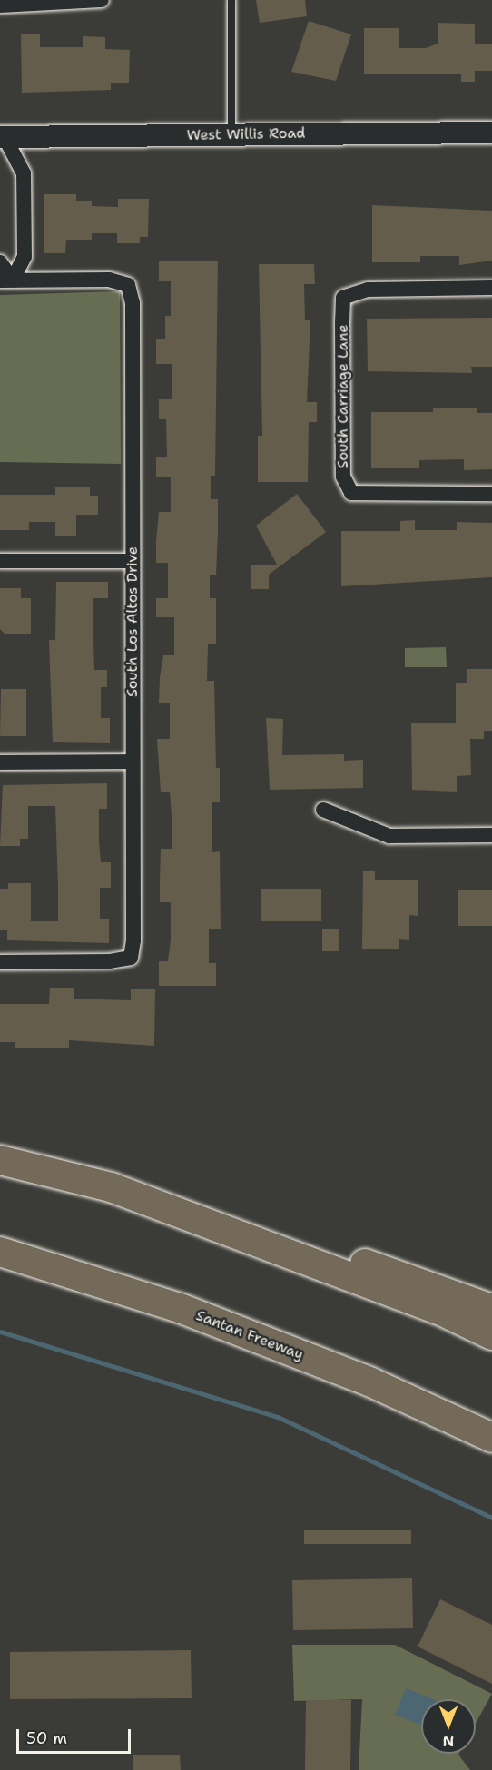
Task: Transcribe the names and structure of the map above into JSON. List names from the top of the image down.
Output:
{
  "streets": {
    "highway": ["Santan Freeway"],
    "street": ["West Willis Road", "South Carriage Lane", "South Los Altos Drive"]
  },
  "scale_bar": "50 m",
  "north": "bottom"
}
